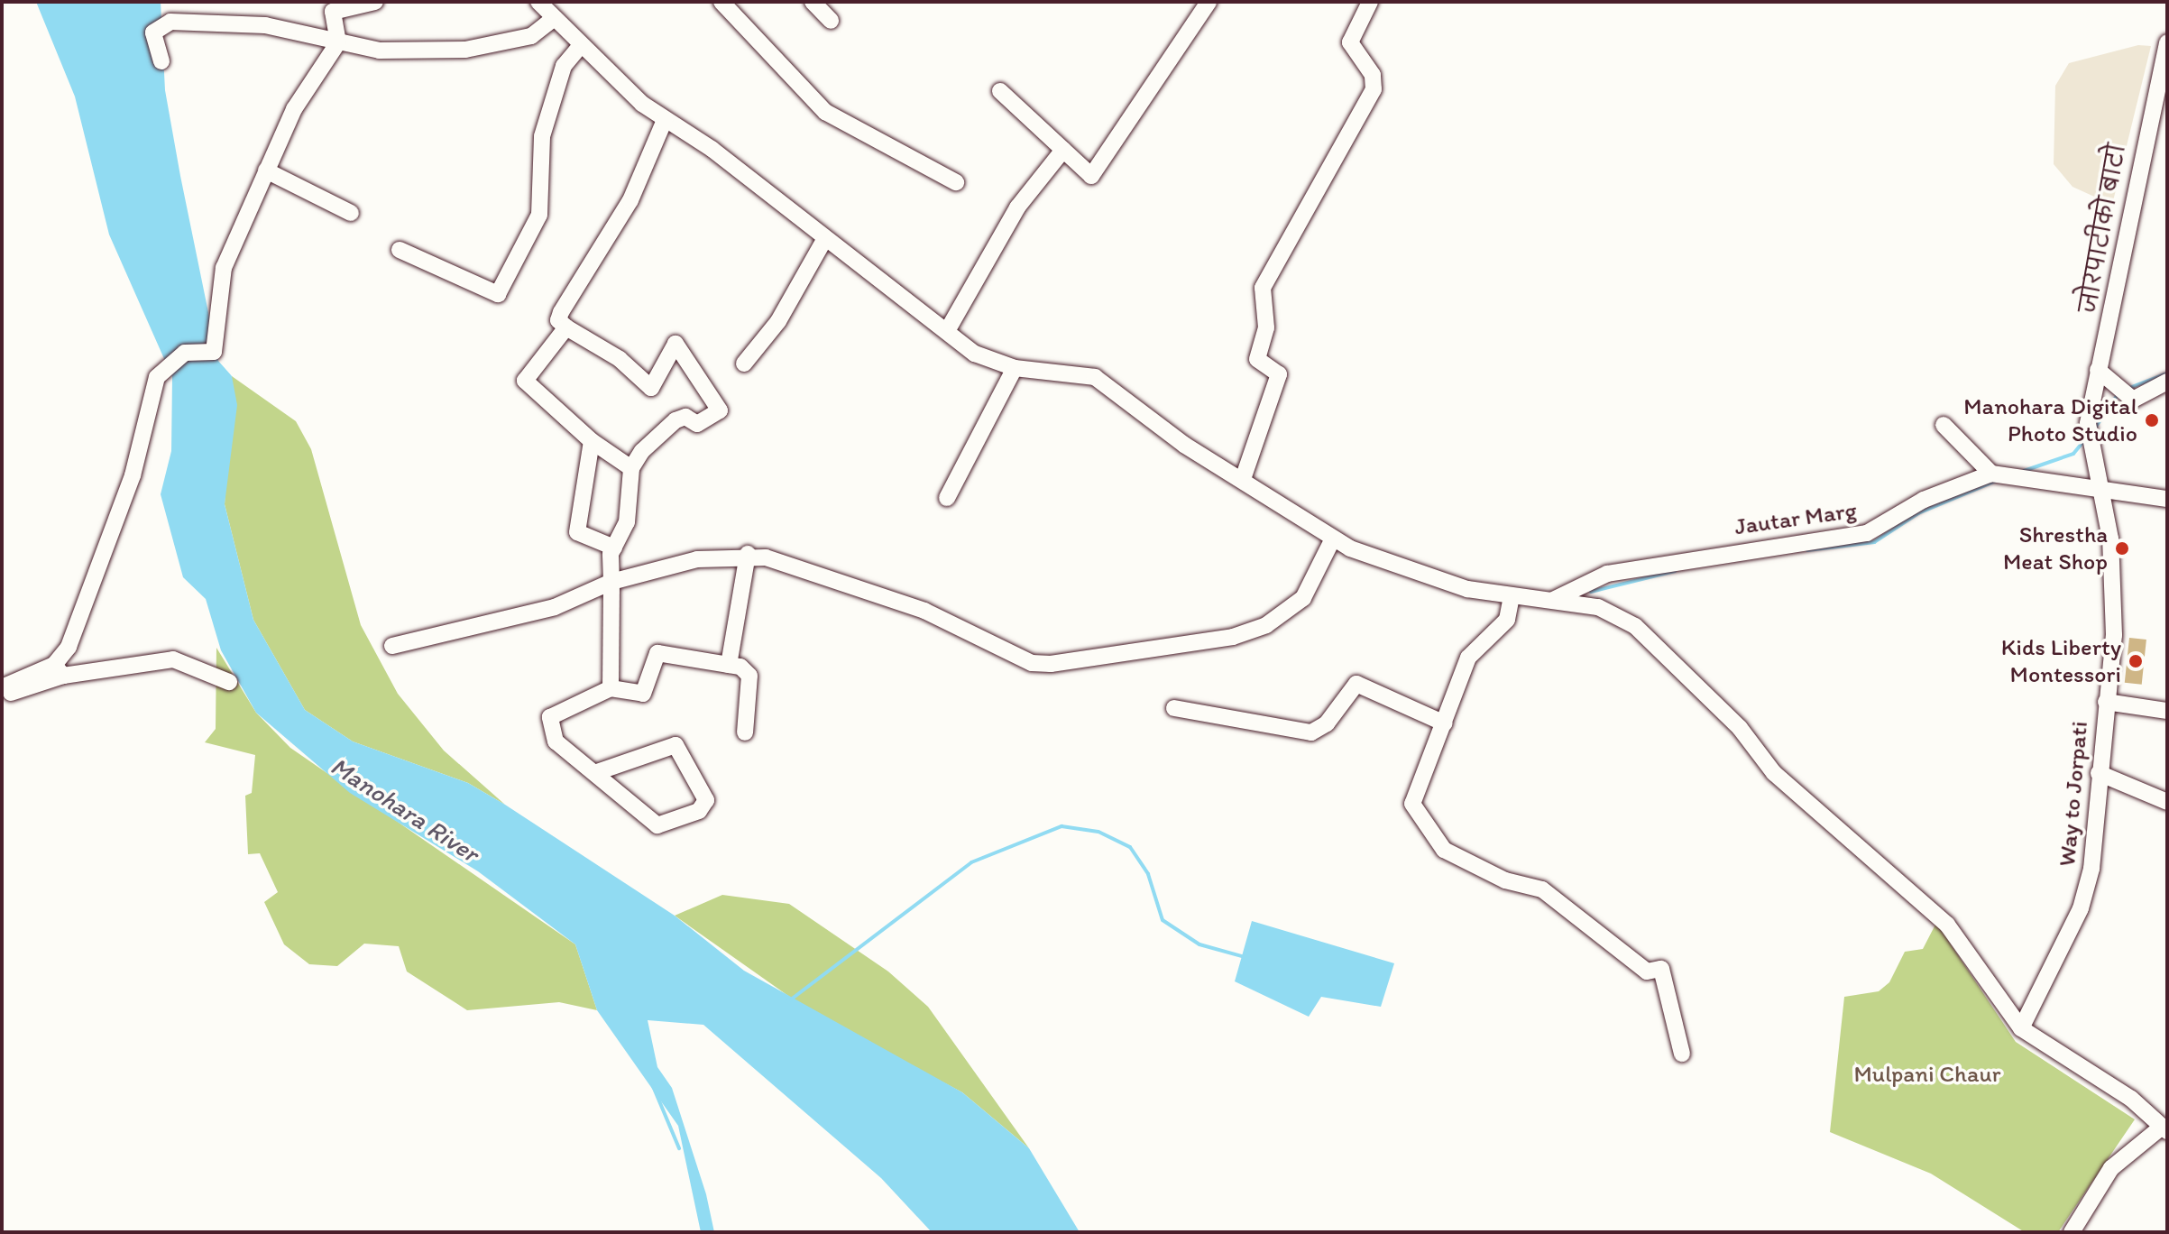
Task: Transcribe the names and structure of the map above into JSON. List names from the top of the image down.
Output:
{
  "streets": {
    "street": ["जोरपाटीको बाटो", "Jautar Marg", "Way to Jorpati"]
  },
  "crossings": [
    ["जोरपाटीको बाटो", "Way to Jorpati"],
    ["Jautar Marg", "Way to Jorpati"]
  ],
  "water": ["Manohara River"],
  "parks": ["Mulpani Chaur"],
  "places": ["Manohara Digital Photo Studio", "Shrestha Meat Shop", "Kids Liberty Montessori"]
}
